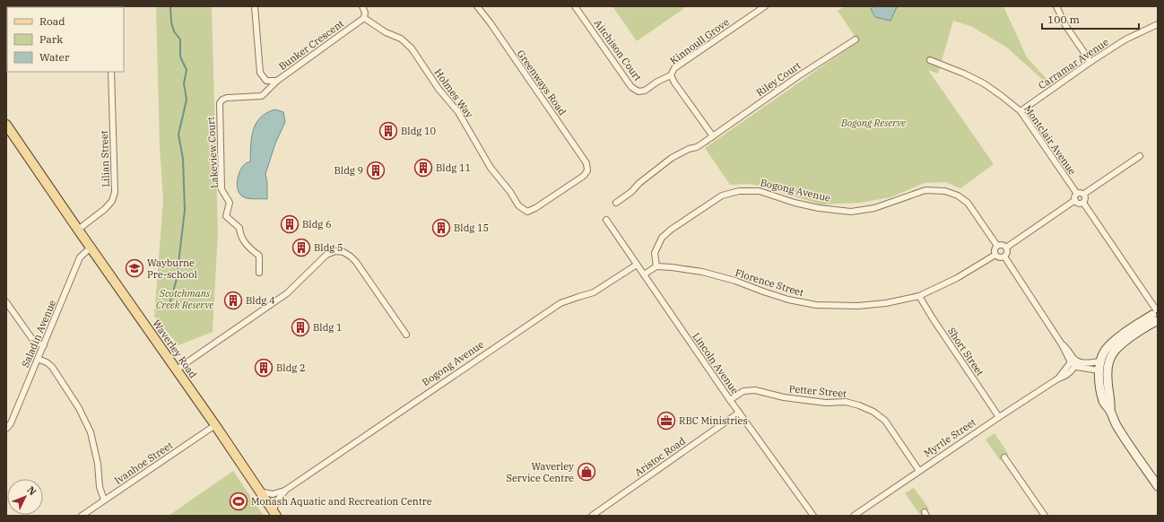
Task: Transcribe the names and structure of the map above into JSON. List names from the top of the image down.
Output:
{
  "streets": {
    "main road": ["Waverley Road"],
    "street": [
      "Kinnoull Grove",
      "Bunker Crescent",
      "Aitchison Court",
      "Carramar Avenue",
      "Riley Court",
      "Greenways Road",
      "Holmes Way",
      "Montclair Avenue",
      "Lakeview Court",
      "Lilian Street",
      "Bogong Avenue",
      "Florence Street",
      "Saladin Avenue",
      "Short Street",
      "Lincoln Avenue",
      "Petter Street",
      "Myrtle Street",
      "Aristoc Road",
      "Ivanhoe Street"
    ]
  },
  "crossings": [
    ["Kinnoull Grove", "Aitchison Court"],
    ["Kinnoull Grove", "Riley Court"],
    ["Bunker Crescent", "Holmes Way"],
    ["Bunker Crescent", "Lakeview Court"],
    ["Carramar Avenue", "Montclair Avenue"],
    ["Greenways Road", "Holmes Way"],
    ["Lilian Street", "Waverley Road"],
    ["Bogong Avenue", "Florence Street"],
    ["Bogong Avenue", "Waverley Road"],
    ["Bogong Avenue", "Lincoln Avenue"],
    ["Florence Street", "Short Street"],
    ["Saladin Avenue", "Waverley Road"],
    ["Waverley Road", "Ivanhoe Street"],
    ["Short Street", "Myrtle Street"],
    ["Lincoln Avenue", "Petter Street"],
    ["Lincoln Avenue", "Aristoc Road"],
    ["Petter Street", "Myrtle Street"]
  ],
  "parks": ["Bogong Reserve", "Scotchmans Creek Reserve"],
  "places": {
    "building": [
      "Bldg 10",
      "Bldg 11",
      "Bldg 9",
      "Bldg 6",
      "Bldg 15",
      "Bldg 5",
      "Bldg 4",
      "Bldg 1",
      "Bldg 2"
    ],
    "school or university": ["Wayburne Pre-school"],
    "office": ["RBC Ministries"],
    "shop": ["Waverley Service Centre"],
    "sports": ["Monash Aquatic and Recreation Centre"]
  },
  "legend": ["Road", "Park", "Water"],
  "scale_bar": "100 m",
  "north": "top right"
}
